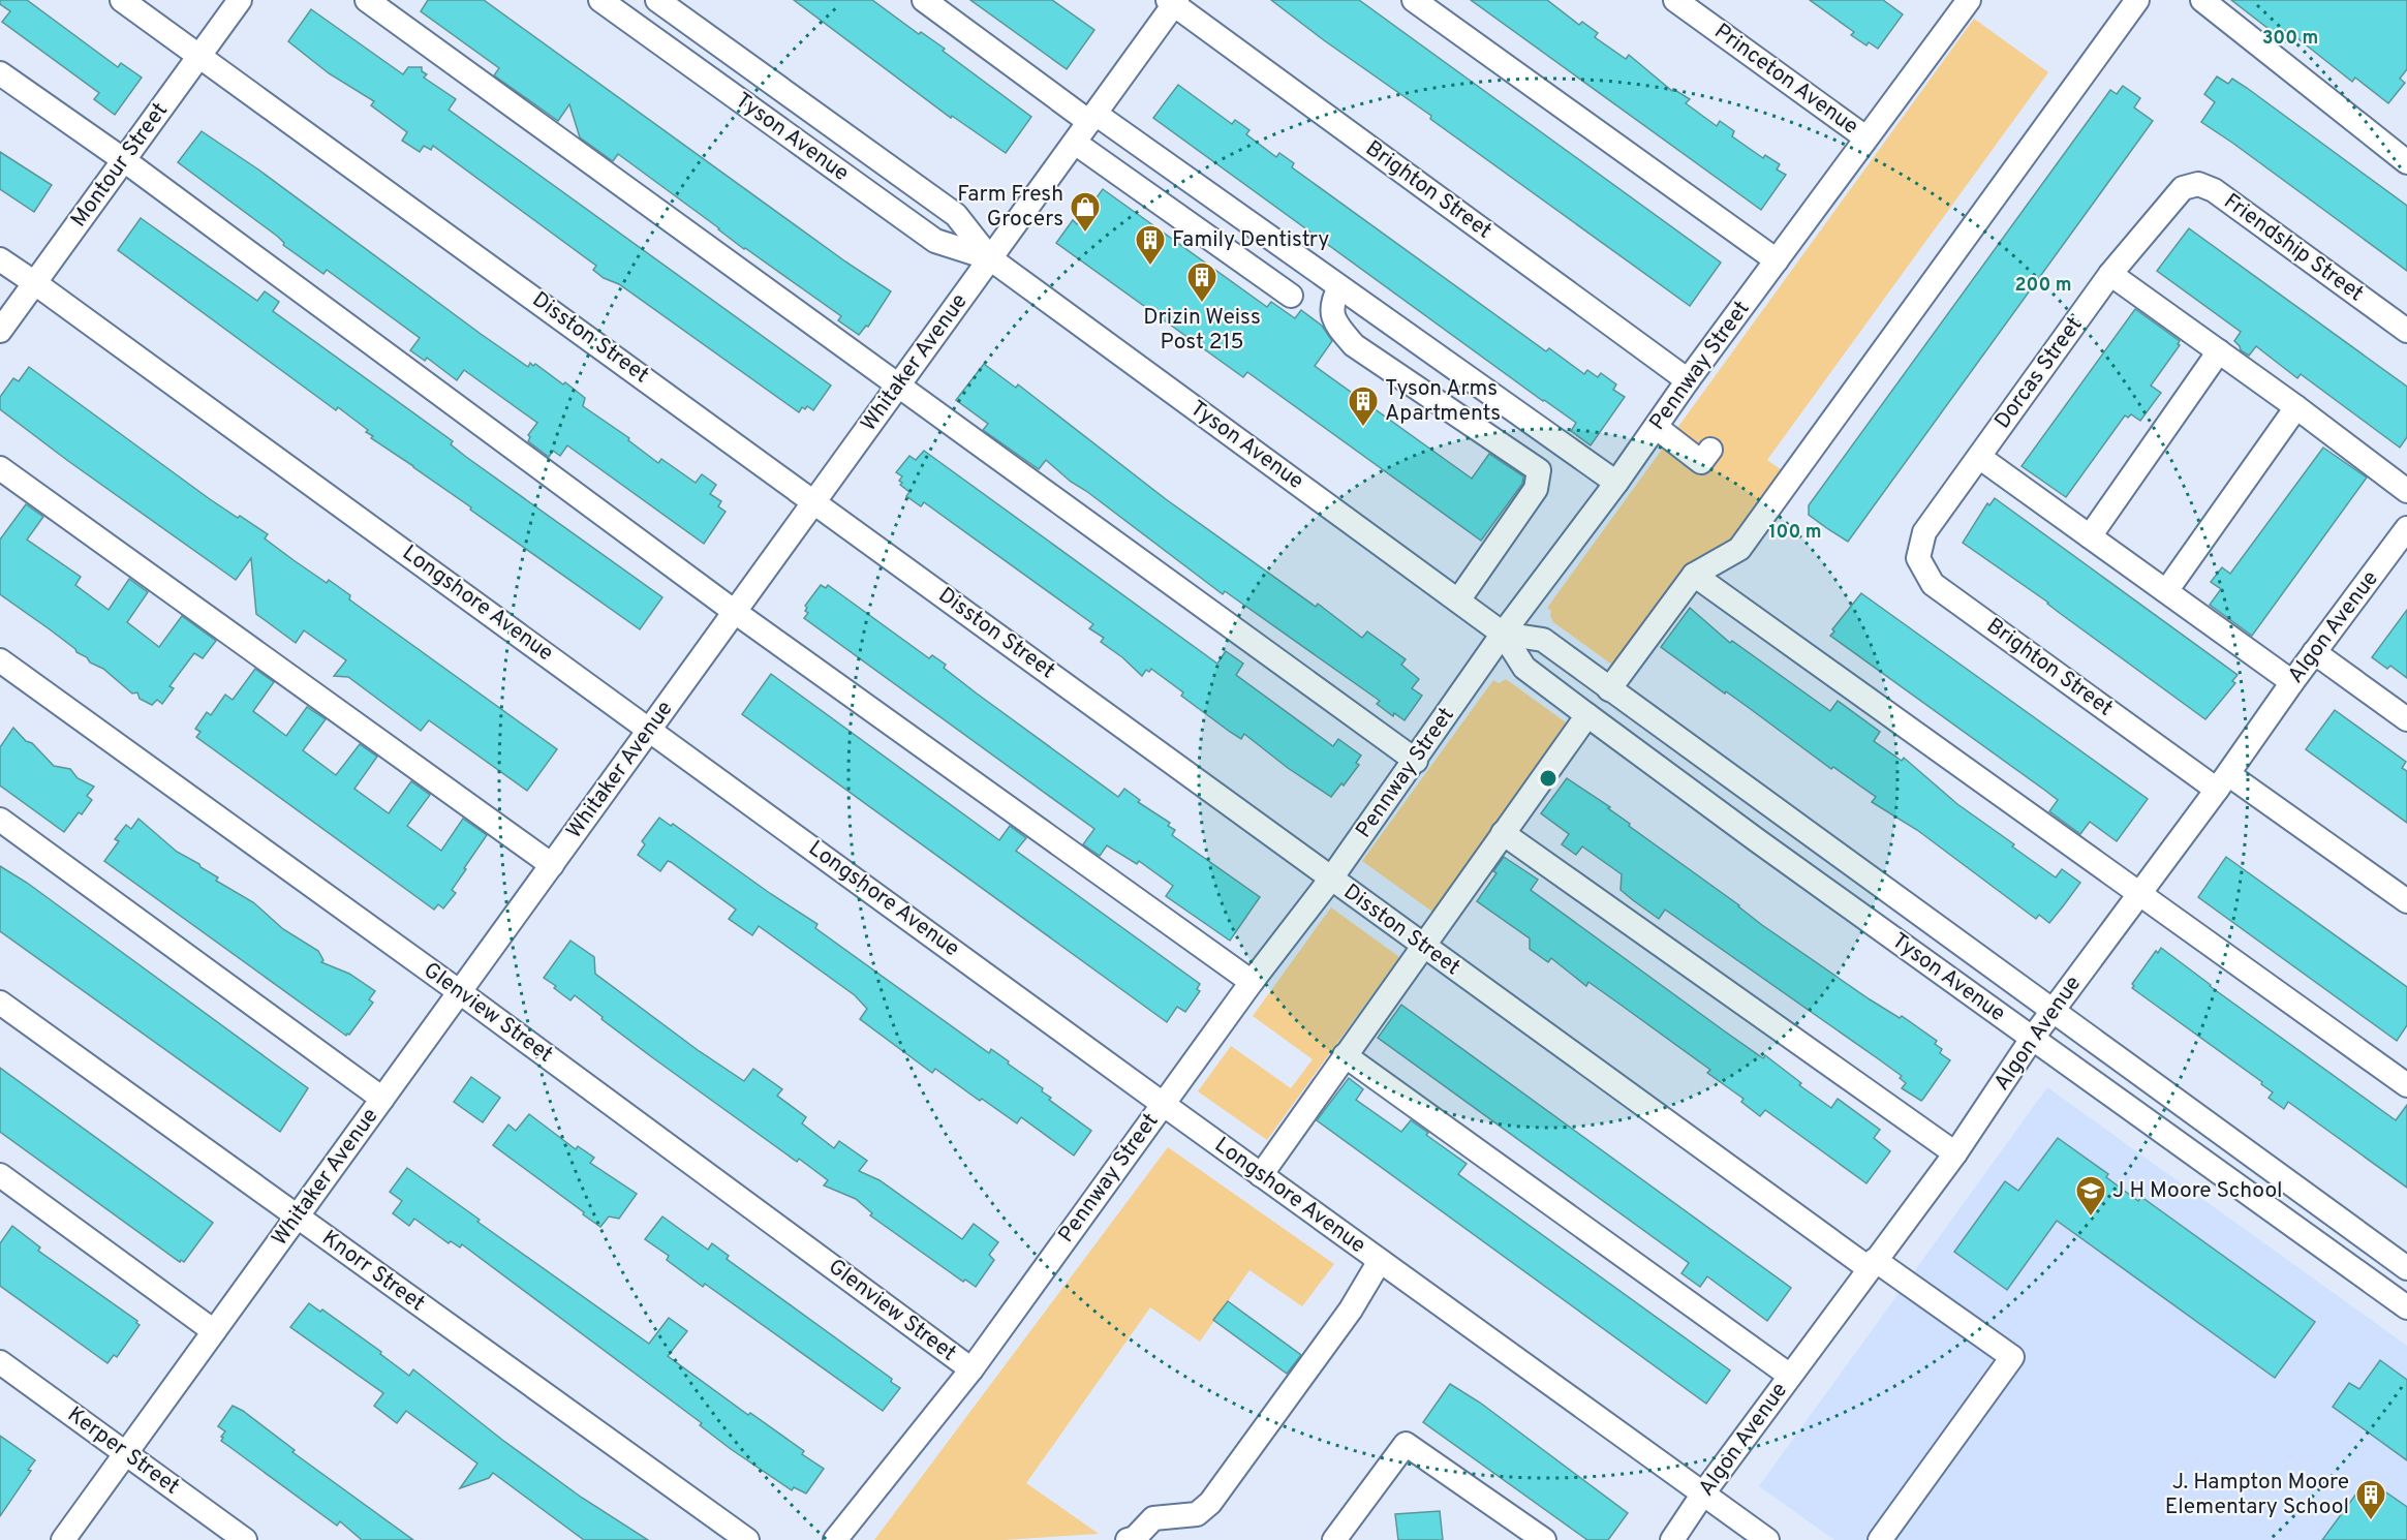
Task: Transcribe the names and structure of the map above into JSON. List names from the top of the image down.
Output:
{
  "streets": {
    "street": [
      "Princeton Avenue",
      "Tyson Avenue",
      "Montour Street",
      "Brighton Street",
      "Friendship Street",
      "Disston Street",
      "Whitaker Avenue",
      "Pennway Street",
      "Dorcas Street",
      "Longshore Avenue",
      "Algon Avenue",
      "Glenview Street",
      "Knorr Street",
      "Kerper Street"
    ]
  },
  "crossings": [
    ["Princeton Avenue", "Pennway Street"],
    ["Tyson Avenue", "Whitaker Avenue"],
    ["Tyson Avenue", "Pennway Street"],
    ["Tyson Avenue", "Algon Avenue"],
    ["Montour Street", "Disston Street"],
    ["Montour Street", "Longshore Avenue"],
    ["Brighton Street", "Whitaker Avenue"],
    ["Brighton Street", "Pennway Street"],
    ["Brighton Street", "Dorcas Street"],
    ["Brighton Street", "Algon Avenue"],
    ["Friendship Street", "Dorcas Street"],
    ["Disston Street", "Whitaker Avenue"],
    ["Disston Street", "Pennway Street"],
    ["Disston Street", "Algon Avenue"],
    ["Whitaker Avenue", "Longshore Avenue"],
    ["Whitaker Avenue", "Glenview Street"],
    ["Whitaker Avenue", "Knorr Street"],
    ["Whitaker Avenue", "Kerper Street"],
    ["Pennway Street", "Longshore Avenue"],
    ["Pennway Street", "Glenview Street"],
    ["Longshore Avenue", "Algon Avenue"]
  ],
  "places": {
    "shop": ["Farm Fresh Grocers"],
    "building": [
      "Family Dentistry",
      "Drizin Weiss Post 215",
      "Tyson Arms Apartments",
      "J. Hampton Moore Elementary School"
    ],
    "school or university": ["J H Moore School"]
  },
  "rings": ["300 m", "200 m", "100 m"]
}
